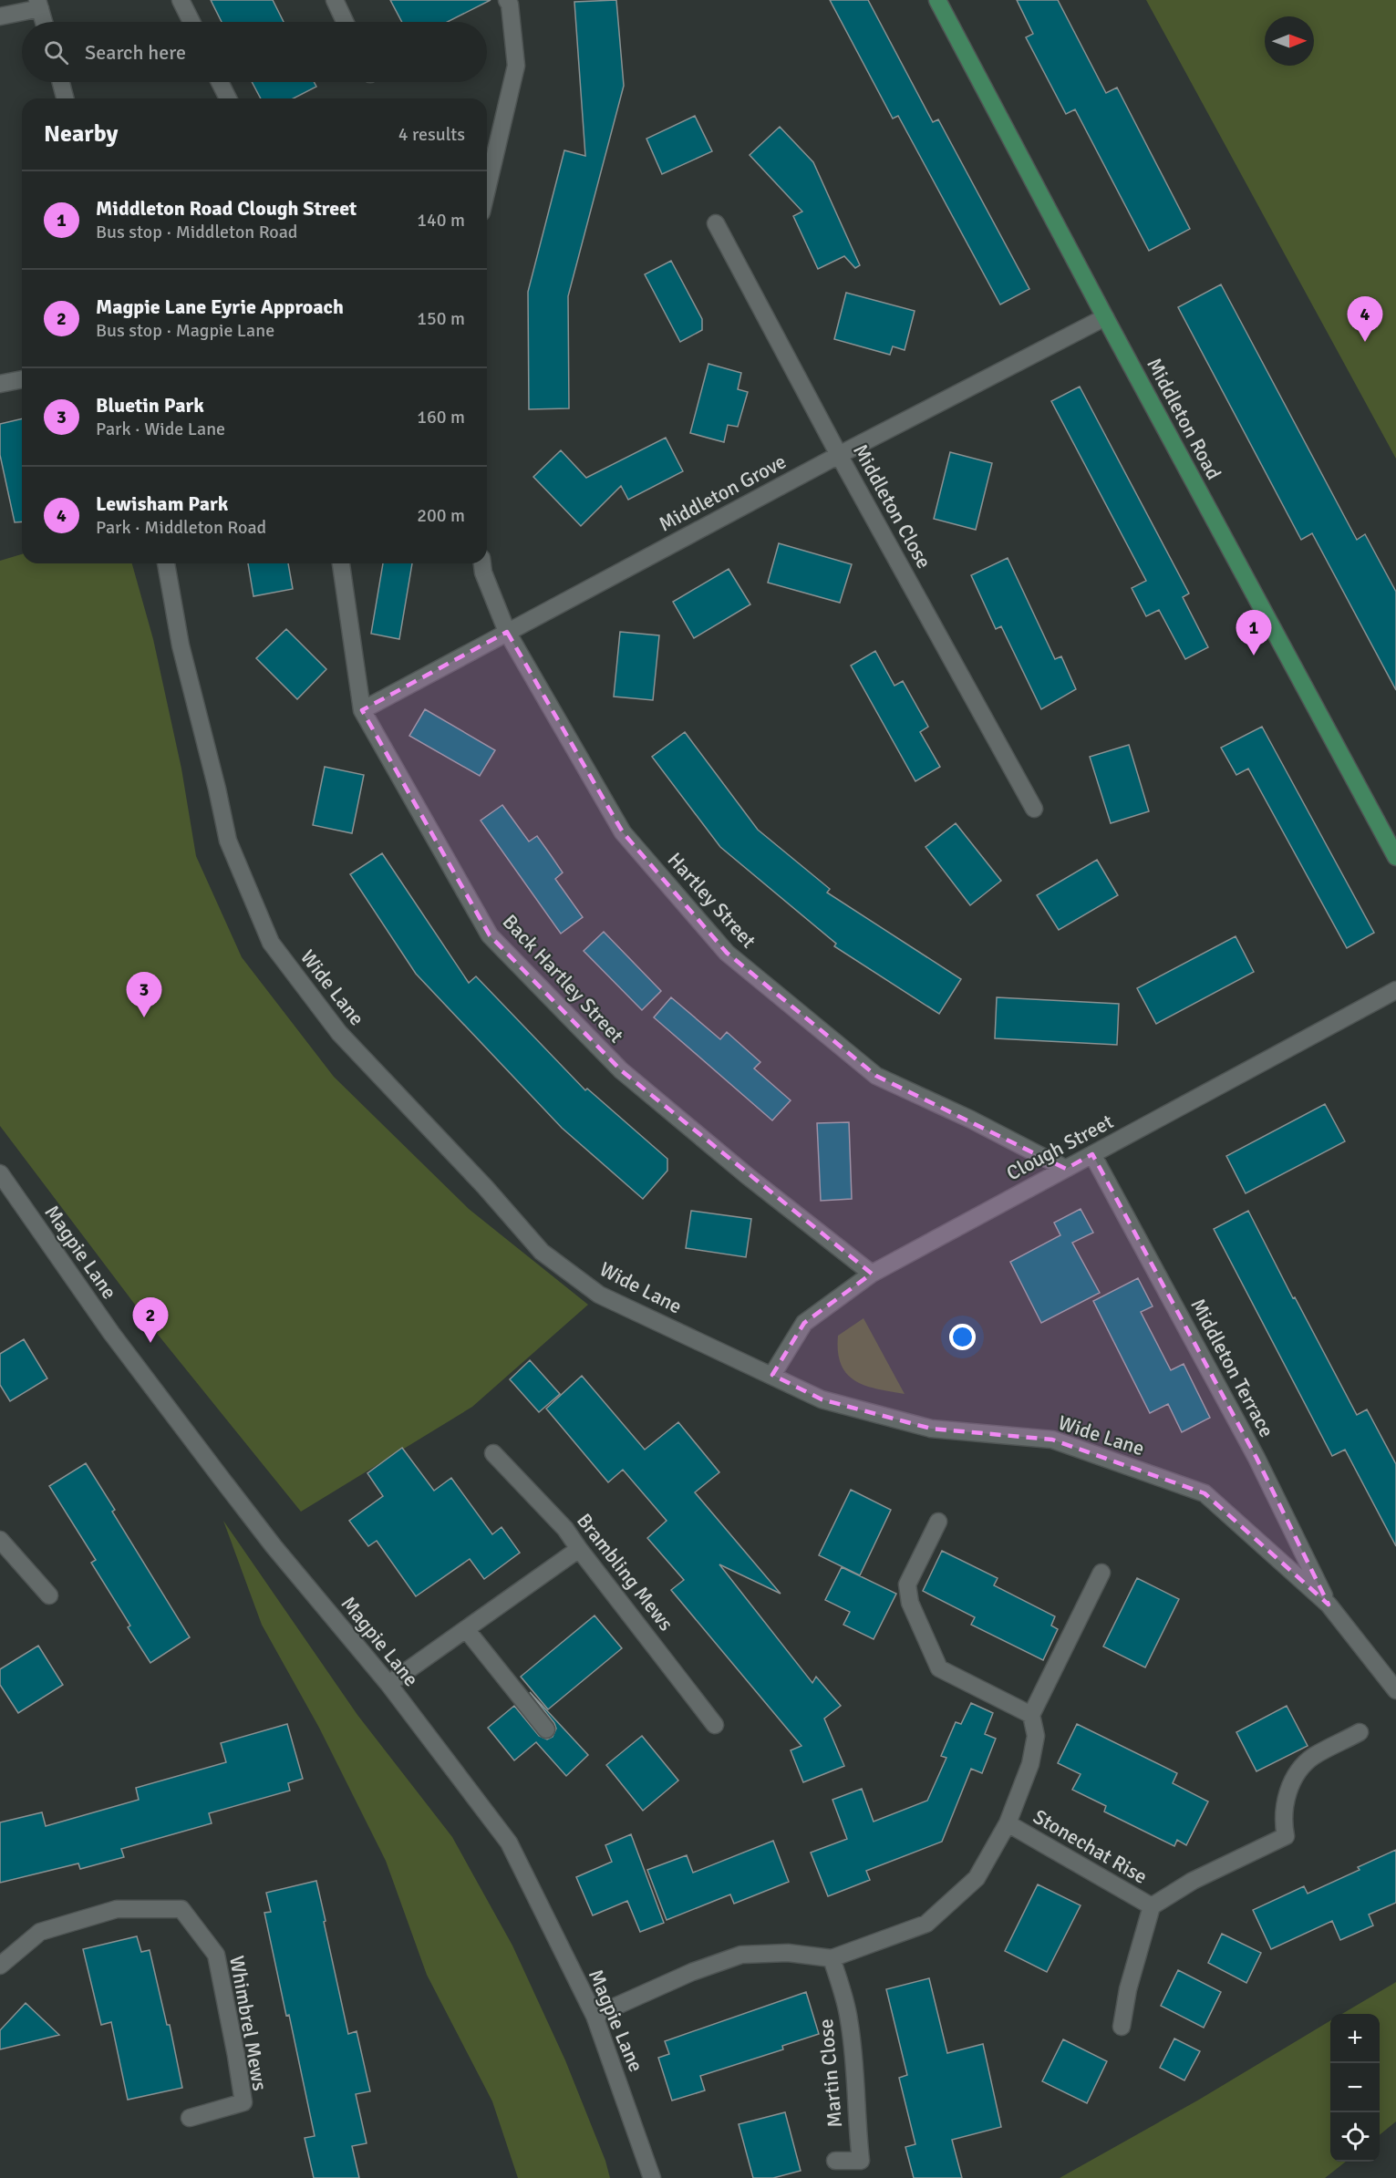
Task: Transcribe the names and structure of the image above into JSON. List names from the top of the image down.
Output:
{
  "streets": {
    "main road": ["Middleton Road"],
    "street": [
      "Middleton Grove",
      "Middleton Close",
      "Hartley Street",
      "Back Hartley Street",
      "Wide Lane",
      "Clough Street",
      "Magpie Lane",
      "Middleton Terrace",
      "Brambling Mews",
      "Stonechat Rise",
      "Whimbrel Mews",
      "Martin Close"
    ]
  },
  "crossings": [
    ["Middleton Road", "Middleton Grove"],
    ["Middleton Grove", "Middleton Close"],
    ["Middleton Grove", "Hartley Street"],
    ["Middleton Grove", "Back Hartley Street"],
    ["Hartley Street", "Clough Street"],
    ["Back Hartley Street", "Clough Street"],
    ["Wide Lane", "Clough Street"],
    ["Wide Lane", "Middleton Terrace"],
    ["Clough Street", "Middleton Terrace"]
  ],
  "north": "right",
  "page": {
    "search": "Search here",
    "heading": ["Nearby", "4 results"],
    "list": [
      {
        "mark": "1",
        "name": "Middleton Road Clough Street",
        "note": "Bus stop · Middleton Road",
        "value": "140 m"
      },
      {
        "mark": "2",
        "name": "Magpie Lane Eyrie Approach",
        "note": "Bus stop · Magpie Lane",
        "value": "150 m"
      },
      {
        "mark": "3",
        "name": "Bluetin Park",
        "note": "Park · Wide Lane",
        "value": "160 m"
      },
      {
        "mark": "4",
        "name": "Lewisham Park",
        "note": "Park · Middleton Road",
        "value": "200 m"
      }
    ],
    "pins": [
      "4",
      "1",
      "3",
      "2"
    ],
    "map_buttons": ["+", "−"]
  }
}
